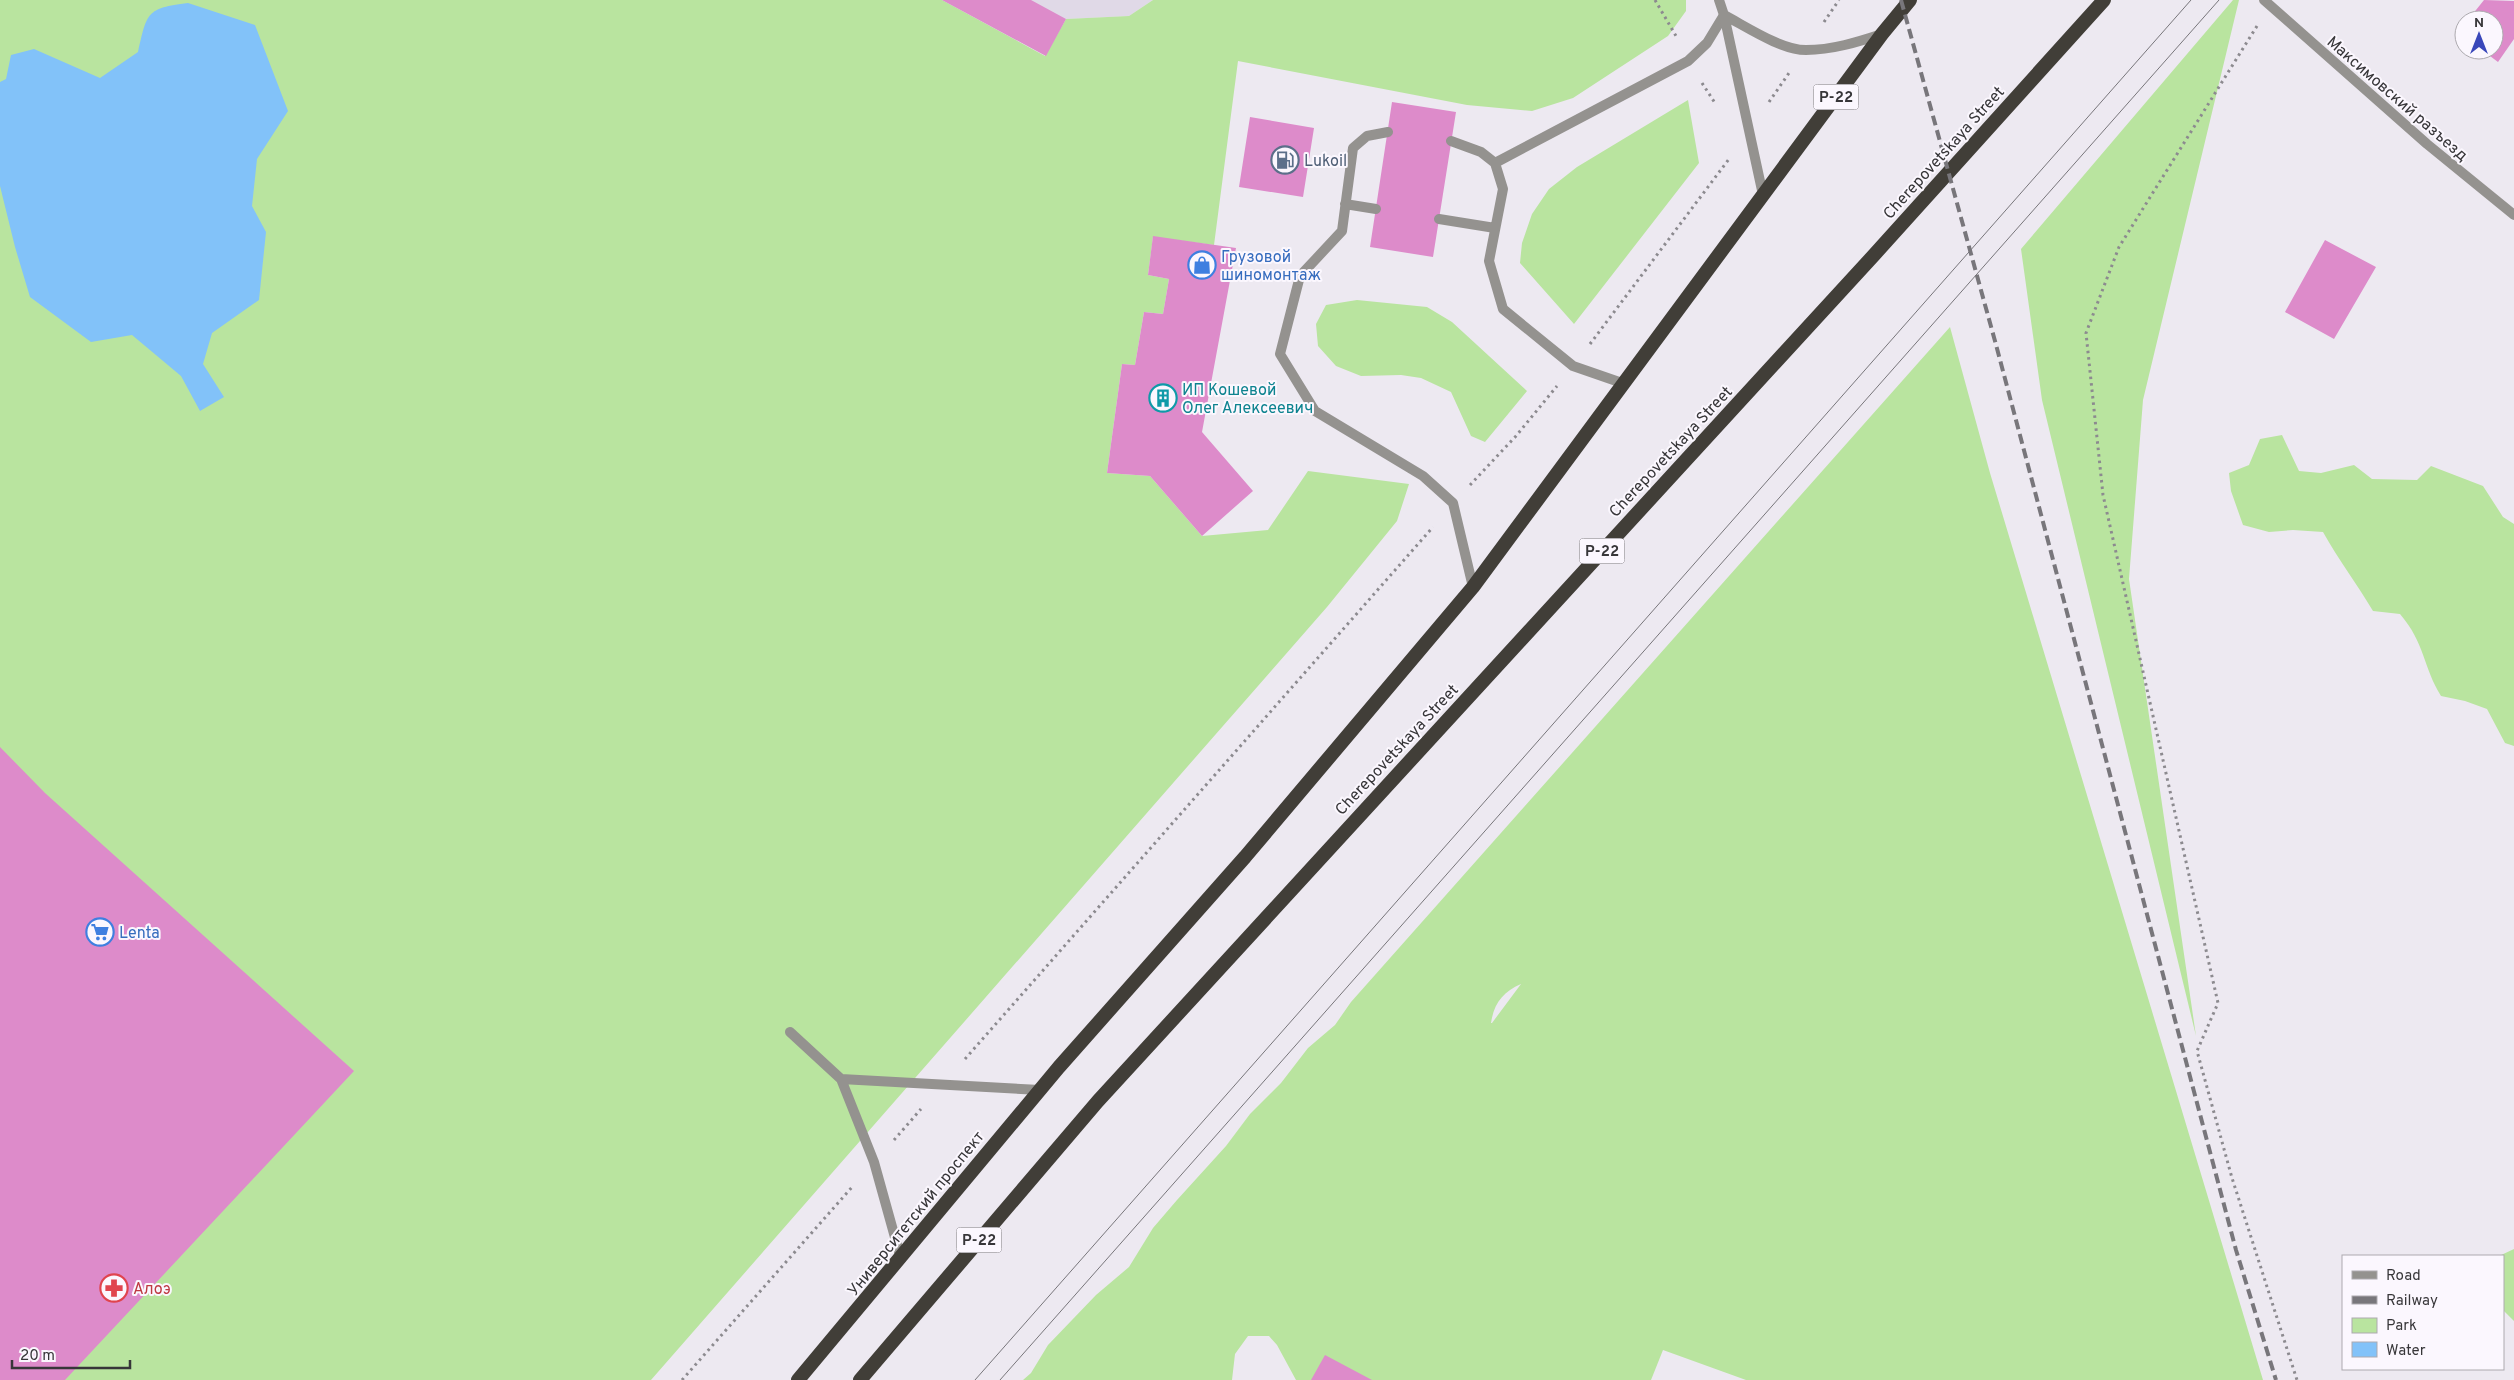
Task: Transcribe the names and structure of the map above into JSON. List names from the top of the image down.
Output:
{
  "streets": {
    "highway": ["Р-22", "Cherepovetskaya Street", "Университетский проспект"],
    "street": ["Максимовский разъезд"]
  },
  "crossings": [
    ["Р-22", "Университетский проспект"]
  ],
  "places": {
    "fuel station": ["Lukoil"],
    "shop": ["Грузовой шиномонтаж"],
    "building": ["ИП Кошевой Олег Алексеевич"],
    "supermarket": ["Lenta"],
    "pharmacy": ["Алоэ"]
  },
  "legend": [
    "Road",
    "Railway",
    "Park",
    "Water"
  ],
  "scale_bar": "20 m",
  "north": "top"
}
